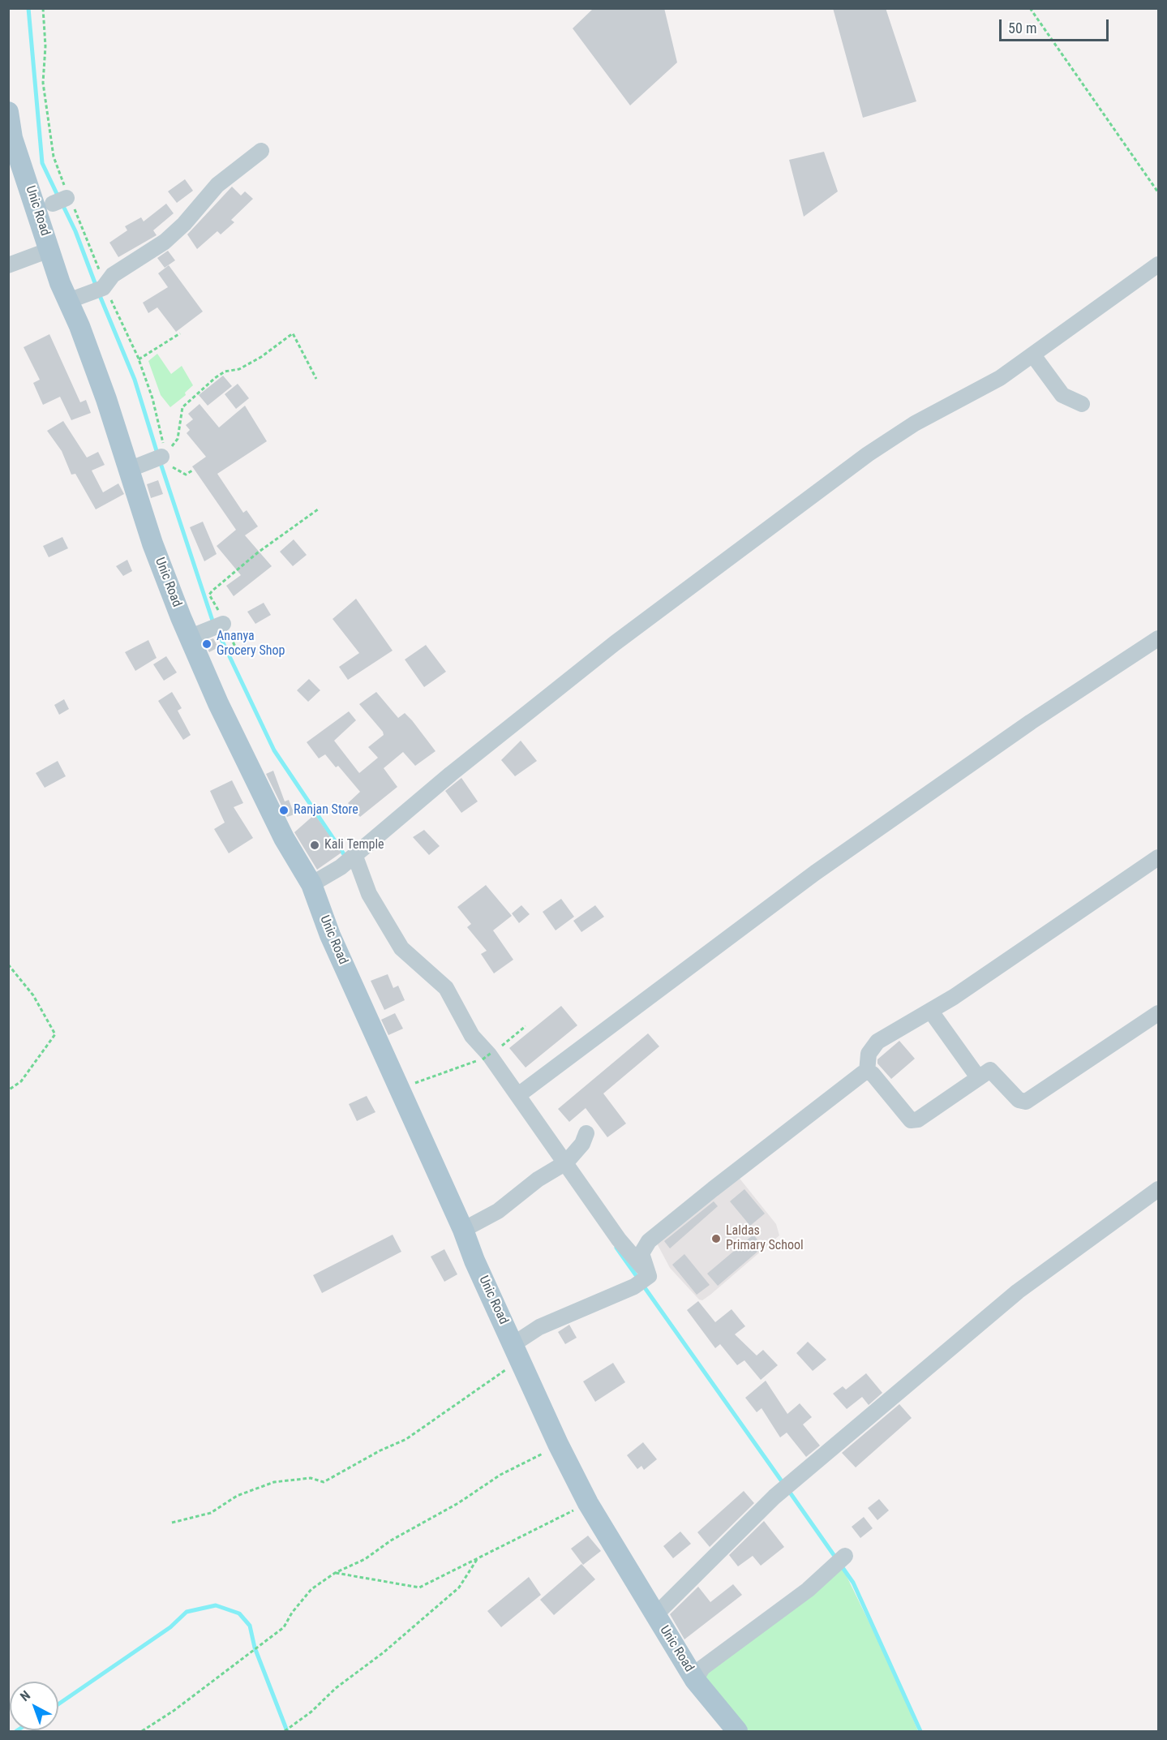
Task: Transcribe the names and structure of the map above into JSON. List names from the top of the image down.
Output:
{
  "streets": {
    "main road": ["Unic Road"]
  },
  "places": [
    "Ananya Grocery Shop",
    "Ranjan Store",
    "Kali Temple",
    "Laldas Primary School"
  ],
  "scale_bar": "50 m",
  "north": "top left"
}
